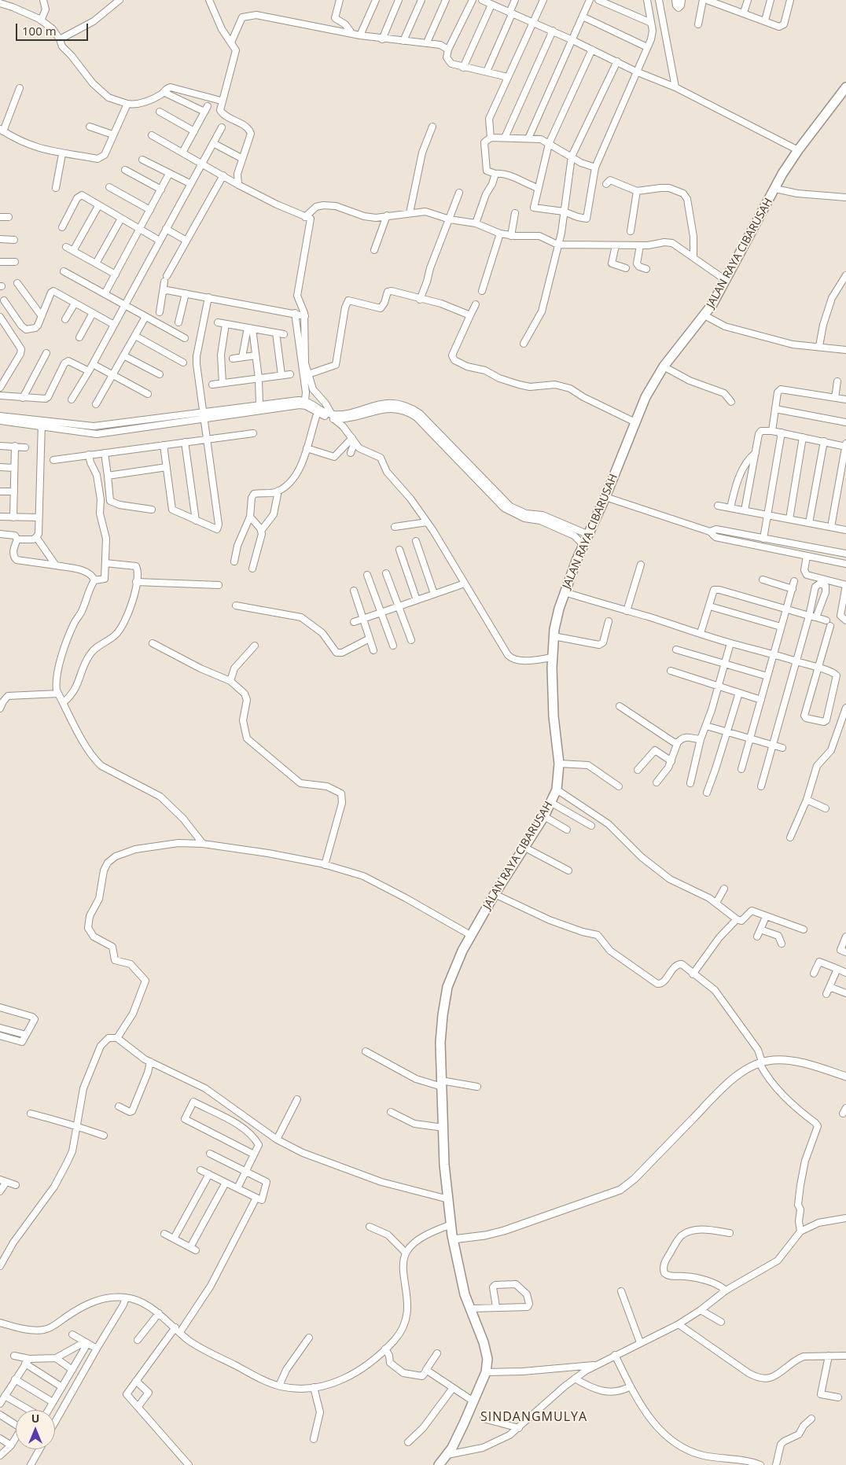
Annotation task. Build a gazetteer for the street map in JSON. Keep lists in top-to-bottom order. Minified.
{"streets":{"main road":["JALAN RAYA CIBARUSAH"]},"districts":["SINDANGMULYA"],"scale_bar":"100 m","north":"top"}
